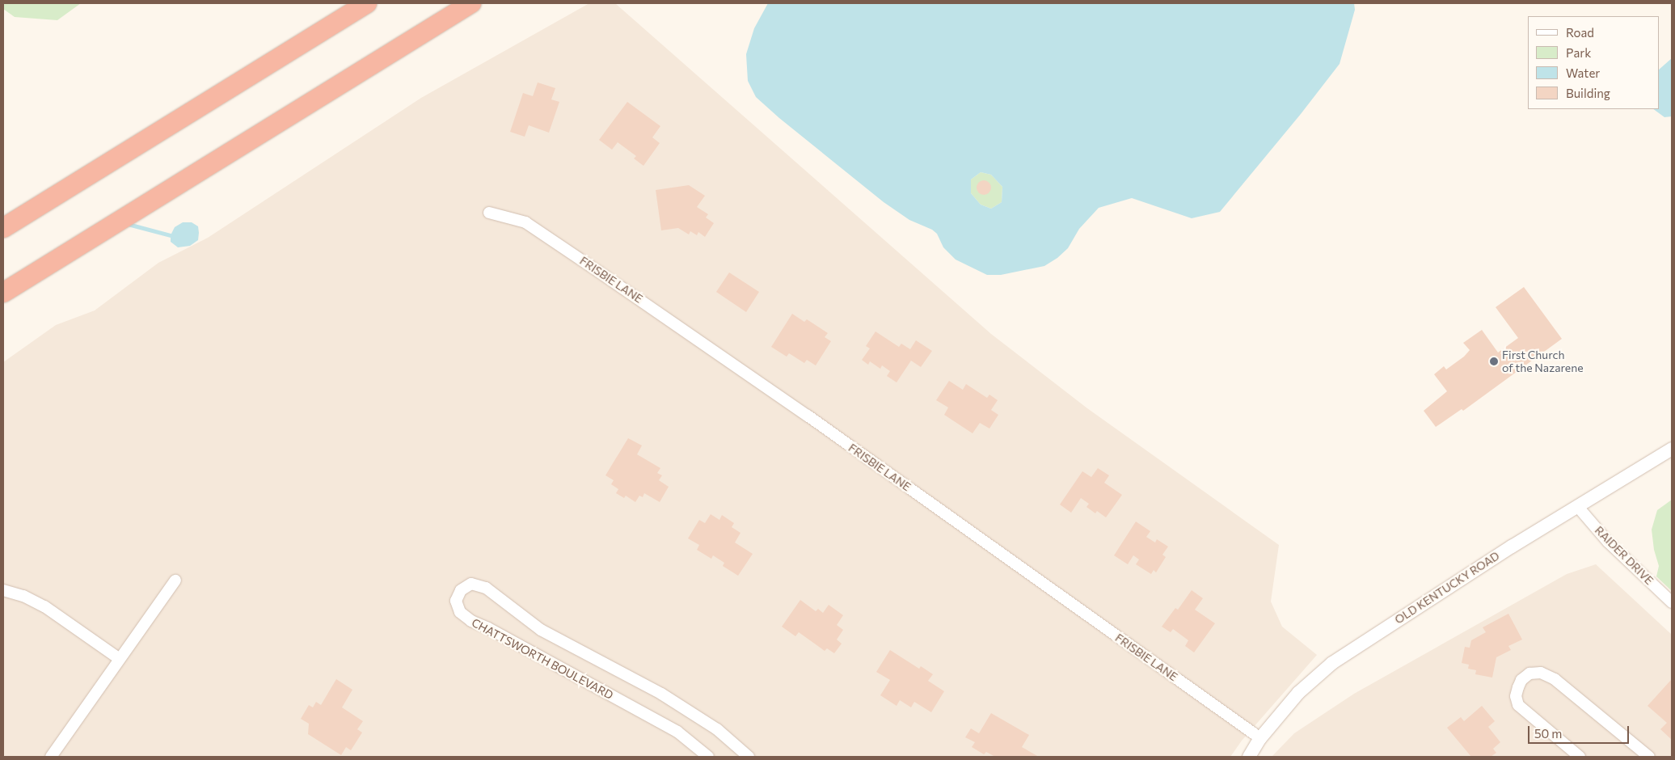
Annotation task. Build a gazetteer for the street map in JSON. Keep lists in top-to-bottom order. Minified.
{"streets":{"street":["FRISBIE LANE","RAIDER DRIVE","OLD KENTUCKY ROAD","CHATTSWORTH BOULEVARD"]},"crossings":[["FRISBIE LANE","OLD KENTUCKY ROAD"],["RAIDER DRIVE","OLD KENTUCKY ROAD"]],"places":["First Church of the Nazarene"],"legend":["Road","Park","Water","Building"],"scale_bar":"50 m"}
